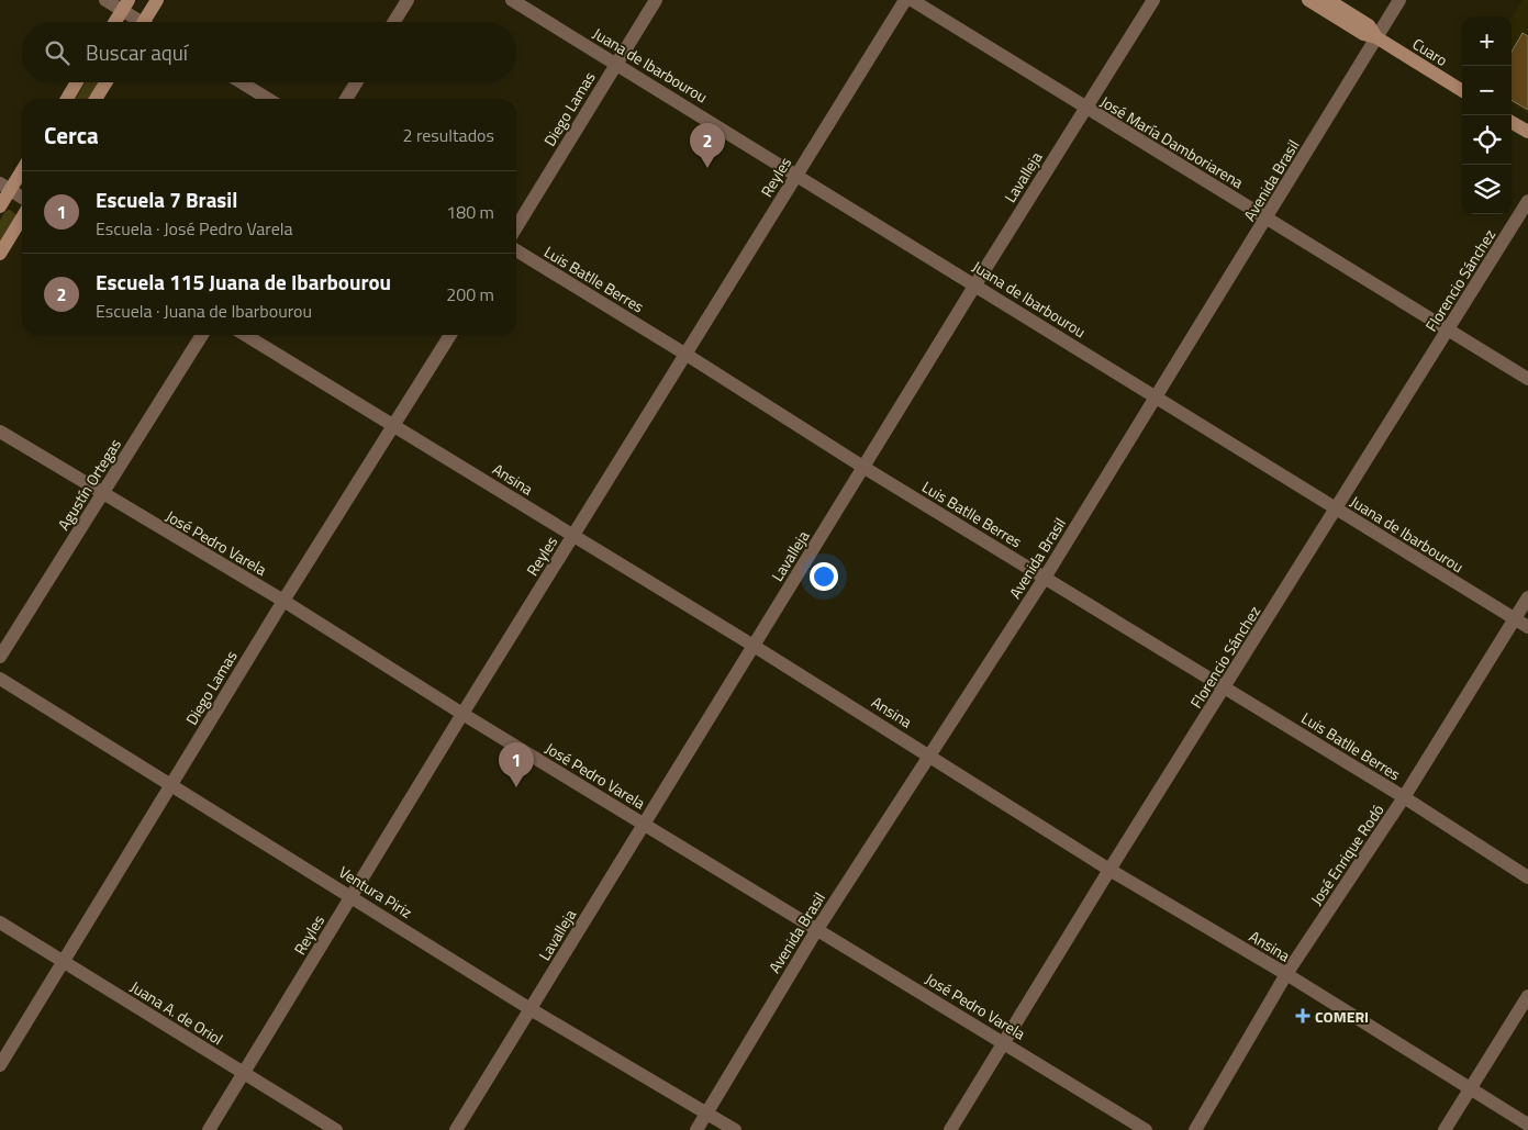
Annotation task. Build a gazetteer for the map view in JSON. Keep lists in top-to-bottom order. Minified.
{"streets":{"street":["Cuaro","Juana de Ibarbourou","Diego Lamas","José María Damboriarena","Reyles","Lavalleja","Avenida Brasil","Luis Batlle Berres","Florencio Sánchez","Ansina","Agustín Ortegas","José Pedro Varela","José Enrique Rodó","Ventura Piriz","Juana A. de Oriol"]},"crossings":[["Cuaro","Avenida Brasil"],["Juana de Ibarbourou","Diego Lamas"],["Juana de Ibarbourou","Reyles"],["Juana de Ibarbourou","Lavalleja"],["Juana de Ibarbourou","Avenida Brasil"],["Juana de Ibarbourou","Florencio Sánchez"],["Juana de Ibarbourou","José Enrique Rodó"],["Diego Lamas","Ansina"],["Diego Lamas","José Pedro Varela"],["Diego Lamas","Ventura Piriz"],["Diego Lamas","Juana A. de Oriol"],["José María Damboriarena","Lavalleja"],["José María Damboriarena","Avenida Brasil"],["José María Damboriarena","Florencio Sánchez"],["Reyles","Luis Batlle Berres"],["Reyles","Ansina"],["Reyles","José Pedro Varela"],["Reyles","Ventura Piriz"],["Reyles","Juana A. de Oriol"],["Lavalleja","Luis Batlle Berres"],["Lavalleja","Ansina"],["Lavalleja","José Pedro Varela"],["Lavalleja","Ventura Piriz"],["Avenida Brasil","Luis Batlle Berres"],["Avenida Brasil","Ansina"],["Avenida Brasil","José Pedro Varela"],["Avenida Brasil","Ventura Piriz"],["Luis Batlle Berres","Florencio Sánchez"],["Luis Batlle Berres","José Enrique Rodó"],["Florencio Sánchez","Ansina"],["Florencio Sánchez","José Pedro Varela"],["Ansina","José Enrique Rodó"],["Agustín Ortegas","José Pedro Varela"]],"places":{"health":["COMERI"]},"page":{"map_buttons":["+","−"],"search":"Buscar aquí","heading":["Cerca","2 resultados"],"pins":["2","1"],"list":[{"mark":"1","name":"Escuela 7 Brasil","note":"Escuela · José Pedro Varela","value":"180 m"},{"mark":"2","name":"Escuela 115 Juana de Ibarbourou","note":"Escuela · Juana de Ibarbourou","value":"200 m"}]}}
